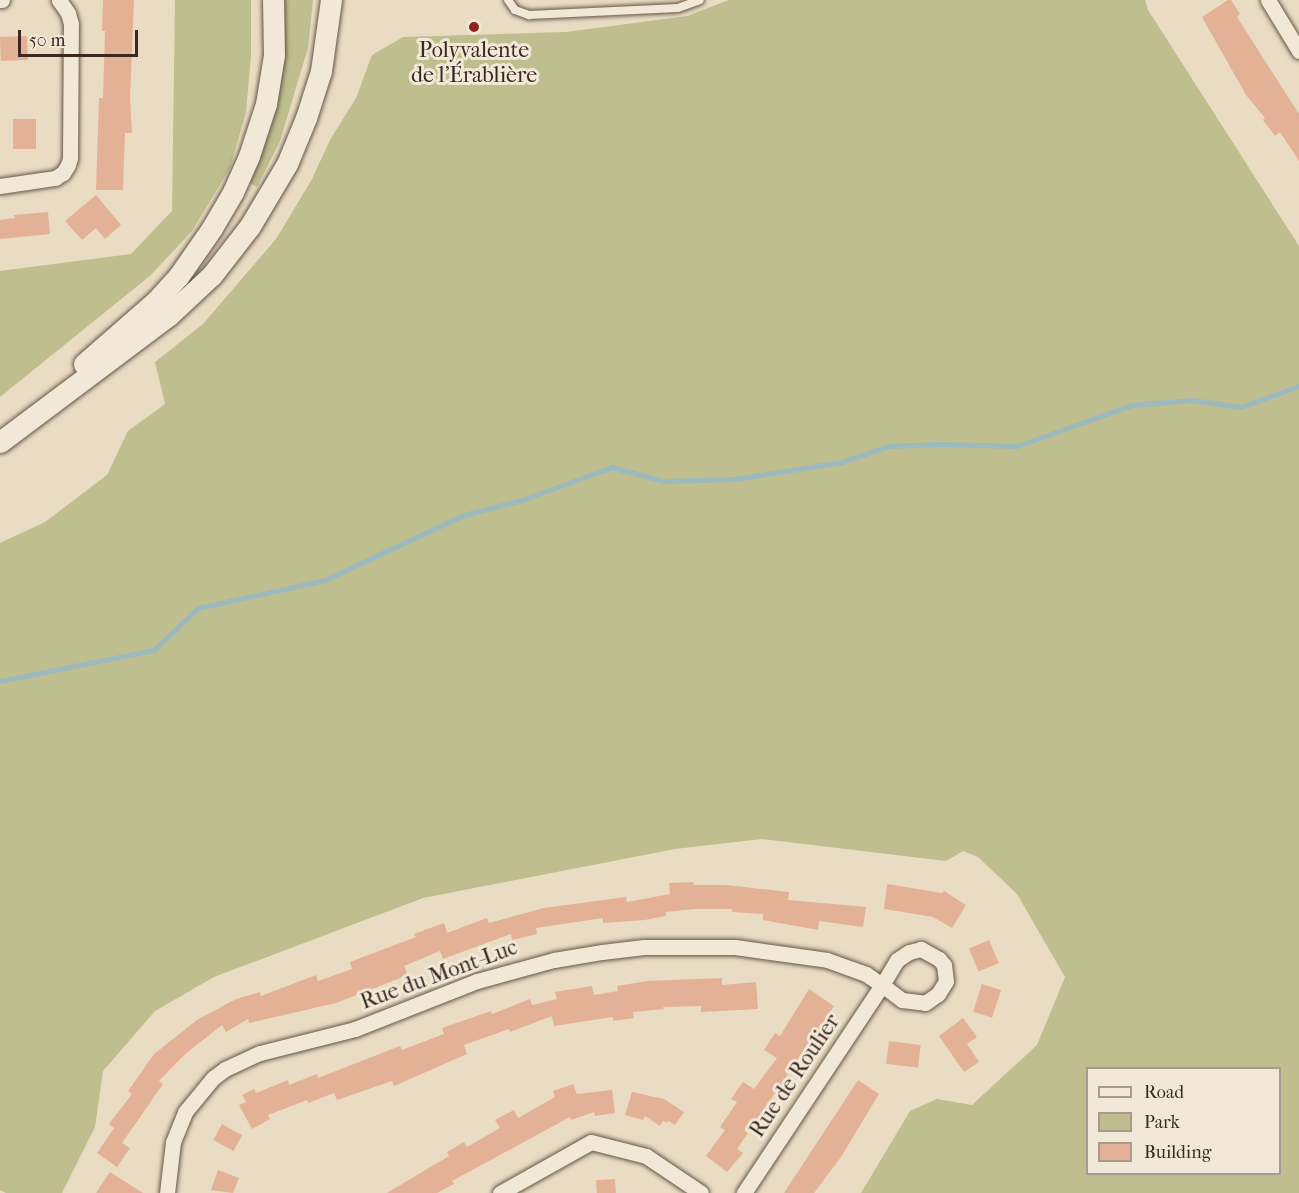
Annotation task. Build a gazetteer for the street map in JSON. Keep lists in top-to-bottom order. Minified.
{"streets":{"street":["Rue du Mont-Luc","Rue de Roulier"]},"crossings":[["Rue du Mont-Luc","Rue de Roulier"]],"places":["Polyvalente de l'Érablière"],"legend":["Road","Park","Building"],"scale_bar":"50 m"}
